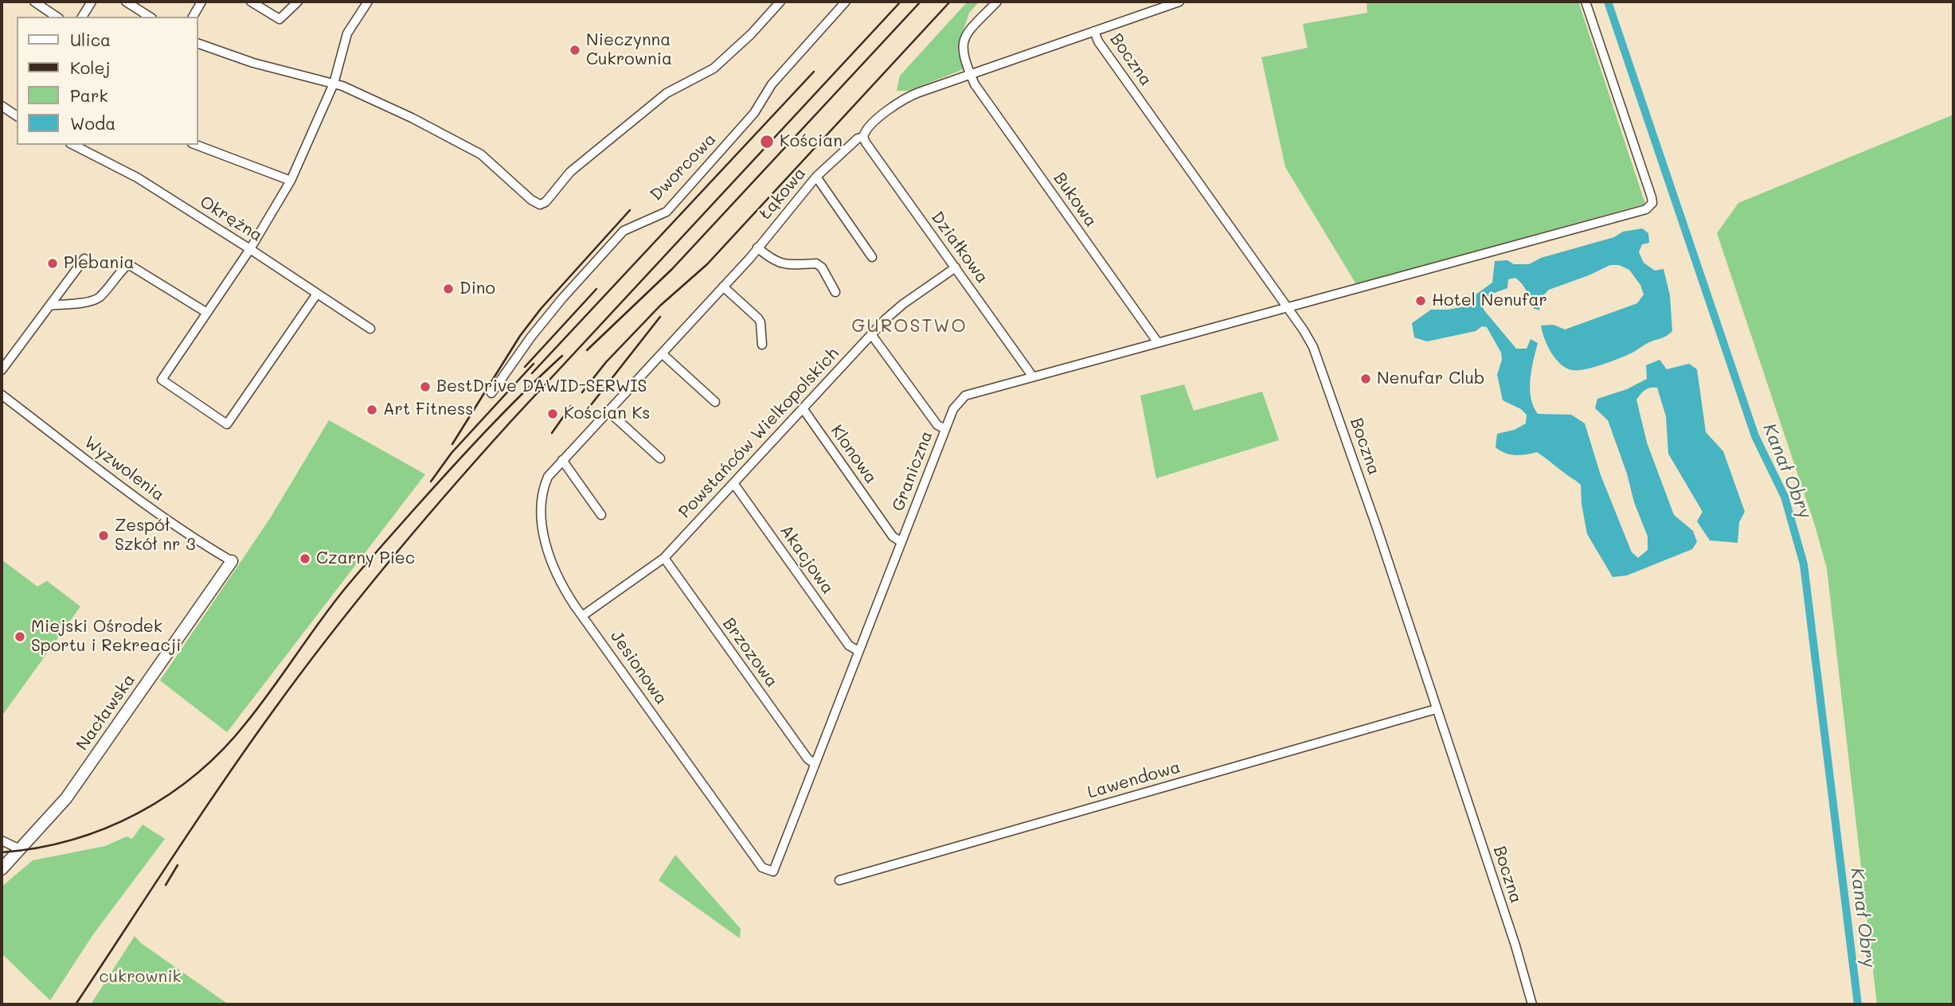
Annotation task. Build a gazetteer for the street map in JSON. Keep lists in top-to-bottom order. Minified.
{"streets":{"street":["Boczna","Dworcowa","Łąkowa","Bukowa","Okrężna","Działkowa","Powstańców Wielkopolskich","Klonowa","Wyzwolenia","Graniczna","Akacjowa","Brzozowa","Jesionowa","Nacławska","Lawendowa"]},"crossings":[["Boczna","Łąkowa"],["Boczna","Graniczna"],["Boczna","Lawendowa"],["Łąkowa","Bukowa"],["Łąkowa","Działkowa"],["Łąkowa","Jesionowa"],["Bukowa","Graniczna"],["Działkowa","Powstańców Wielkopolskich"],["Działkowa","Graniczna"],["Powstańców Wielkopolskich","Klonowa"],["Powstańców Wielkopolskich","Akacjowa"],["Powstańców Wielkopolskich","Brzozowa"],["Powstańców Wielkopolskich","Jesionowa"],["Klonowa","Graniczna"],["Wyzwolenia","Nacławska"],["Graniczna","Akacjowa"],["Graniczna","Brzozowa"],["Graniczna","Jesionowa"]],"districts":["GUROSTWO"],"water":["Kanał Obry"],"parks":["cukrownik"],"places":["Nieczynna Cukrownia","Kościan","Plebania","Dino","Hotel Nenufar","Nenufar Club","BestDrive DAWID-SERWIS","Art Fitness","Kościan Ks","Zespół Szkół nr 3","Czarny Piec","Miejski Ośrodek Sportu i Rekreacji"],"legend":["Ulica","Kolej","Park","Woda"]}
